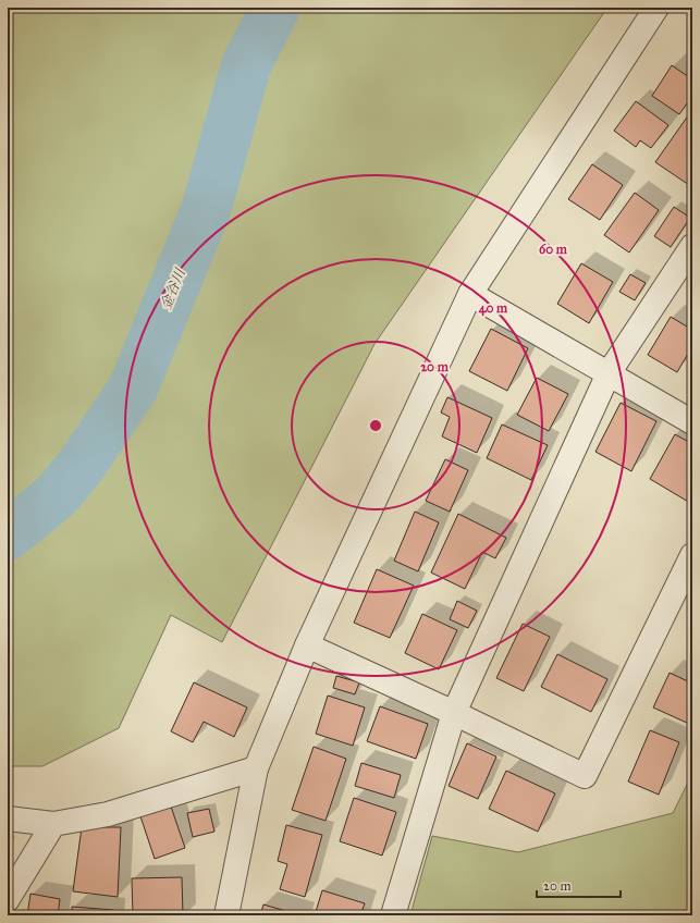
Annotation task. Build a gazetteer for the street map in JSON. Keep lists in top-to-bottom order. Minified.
{"water":["金谷川"],"scale_bar":"20 m","rings":["60 m","40 m","20 m"]}
